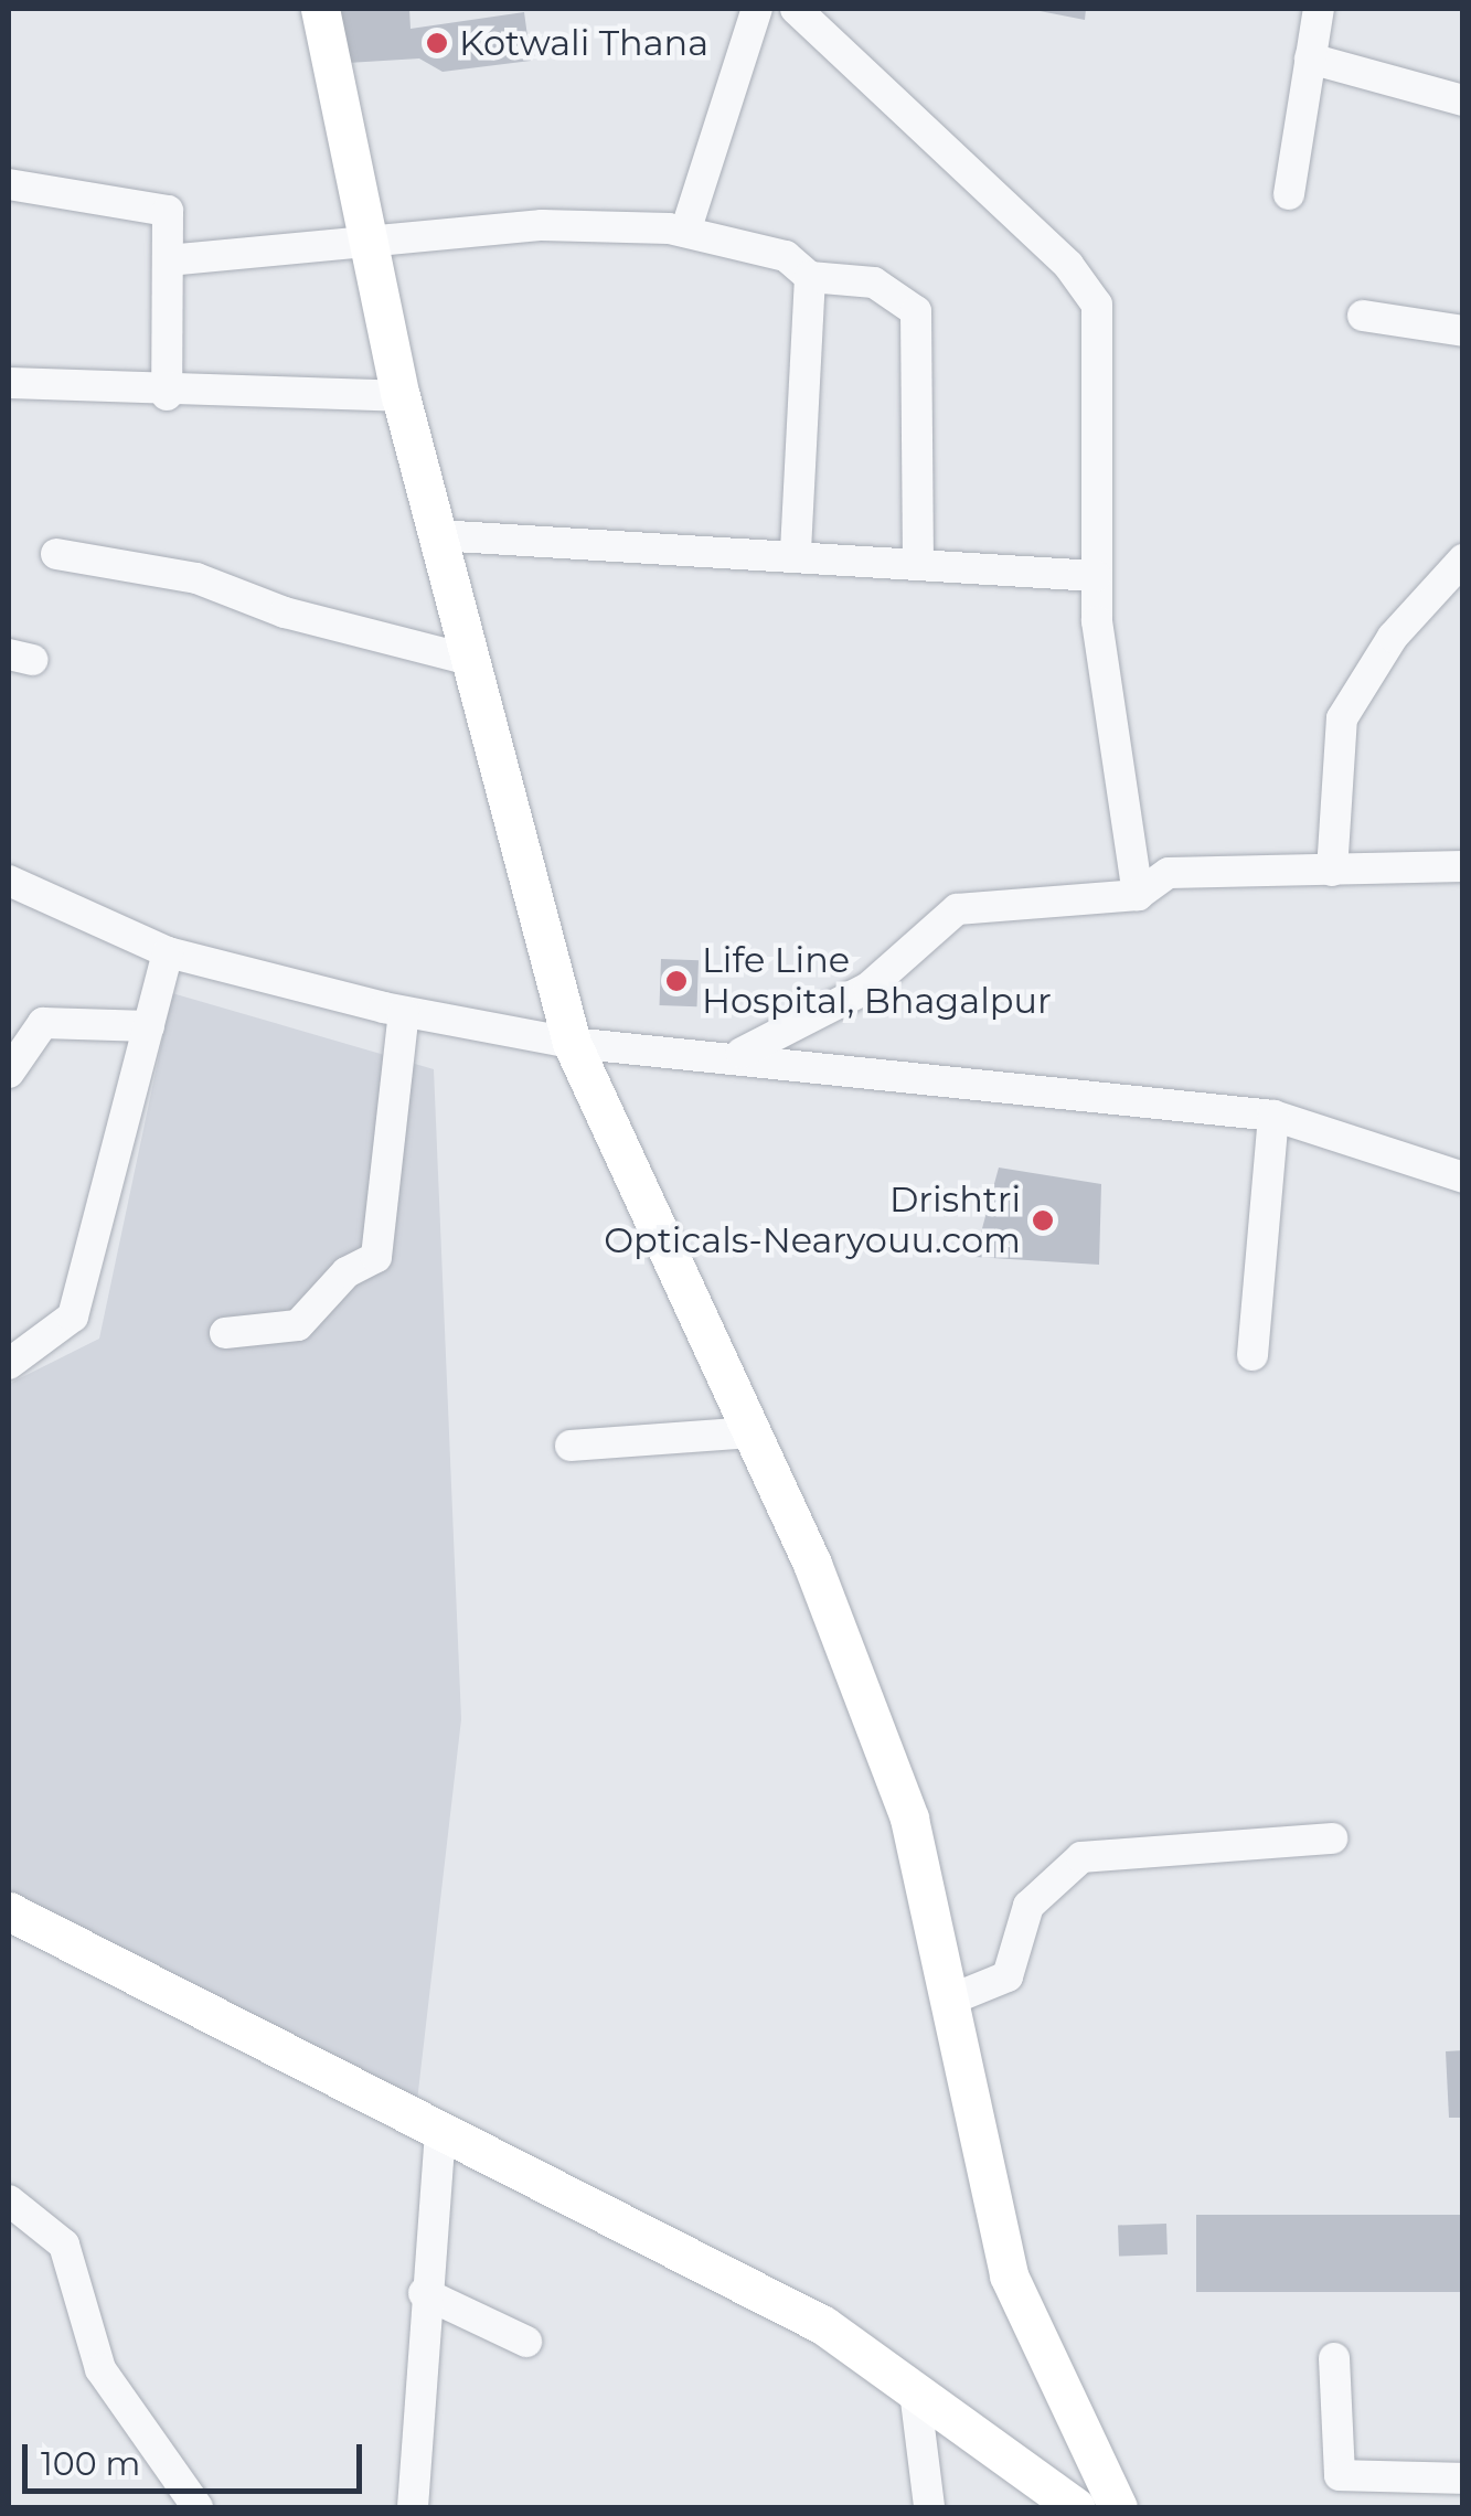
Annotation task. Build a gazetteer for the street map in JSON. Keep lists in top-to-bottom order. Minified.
{"places":["Kotwali Thana","Life Line Hospital, Bhagalpur","Drishtri Opticals-Nearyouu.com"],"scale_bar":"100 m"}
